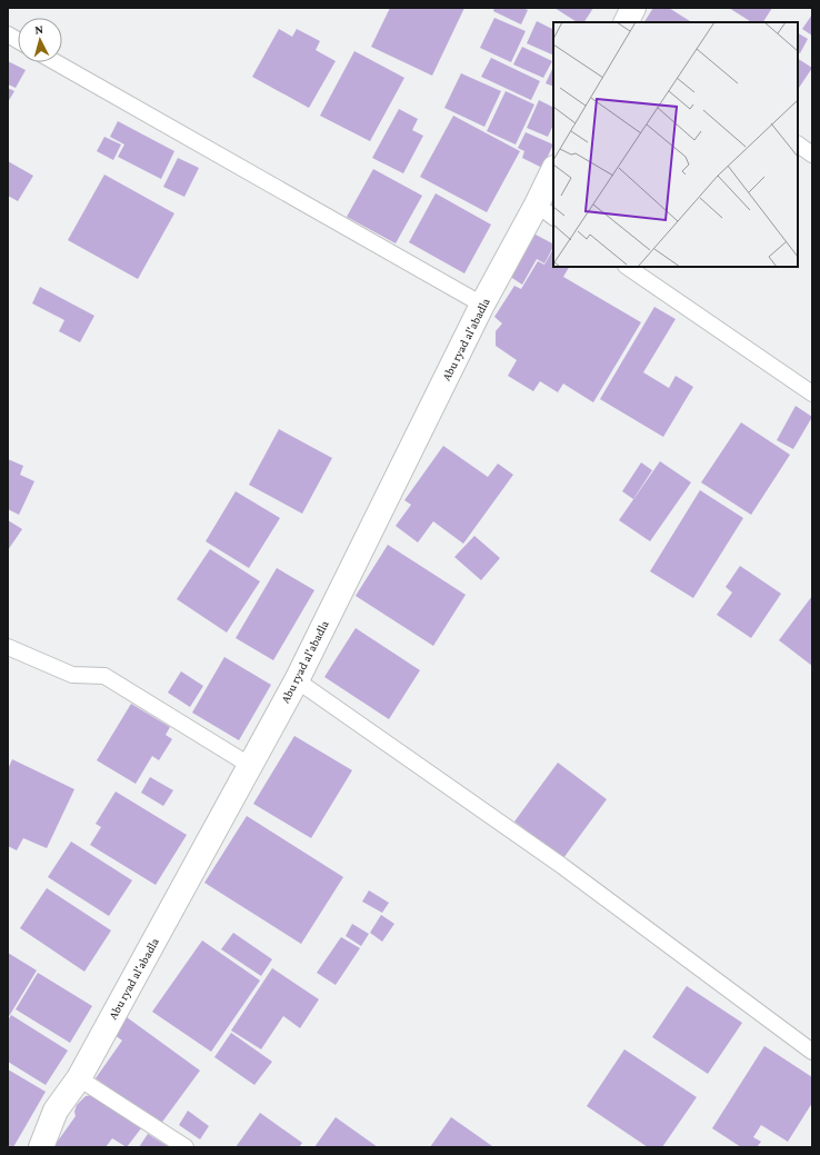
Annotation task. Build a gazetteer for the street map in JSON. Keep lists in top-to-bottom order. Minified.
{"streets":{"street":["Abu ryad al'abadla"]},"north":"top"}
